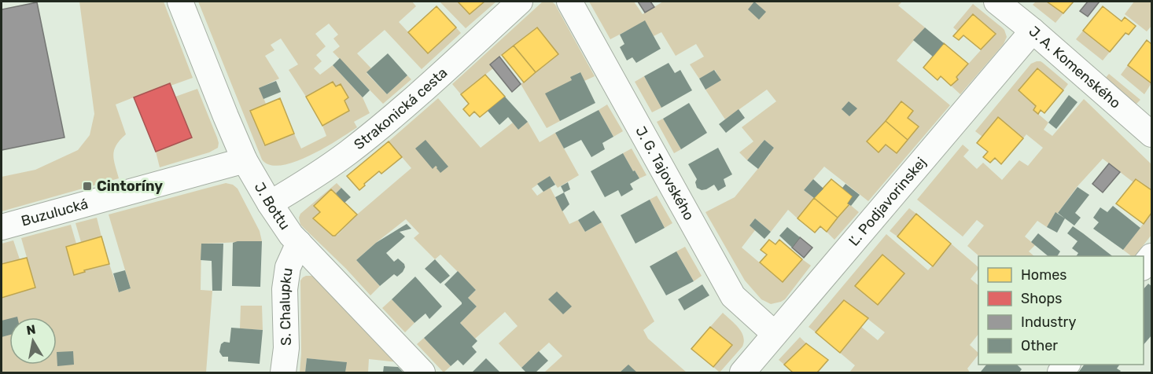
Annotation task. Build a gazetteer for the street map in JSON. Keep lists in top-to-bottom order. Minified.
{"streets":{"street":["J. A. Komenského","Strakonická cesta","J. G. Tajovského","Ľ. Podjavorinskej","J. Bottu","Buzulucká","S. Chalupku"]},"crossings":[["J. A. Komenského","Ľ. Podjavorinskej"],["Strakonická cesta","J. Bottu"],["J. G. Tajovského","Ľ. Podjavorinskej"],["J. Bottu","Buzulucká"],["J. Bottu","S. Chalupku"]],"places":{"transit":["Cintoríny"]},"legend":["Homes","Shops","Industry","Other"],"north":"top"}
